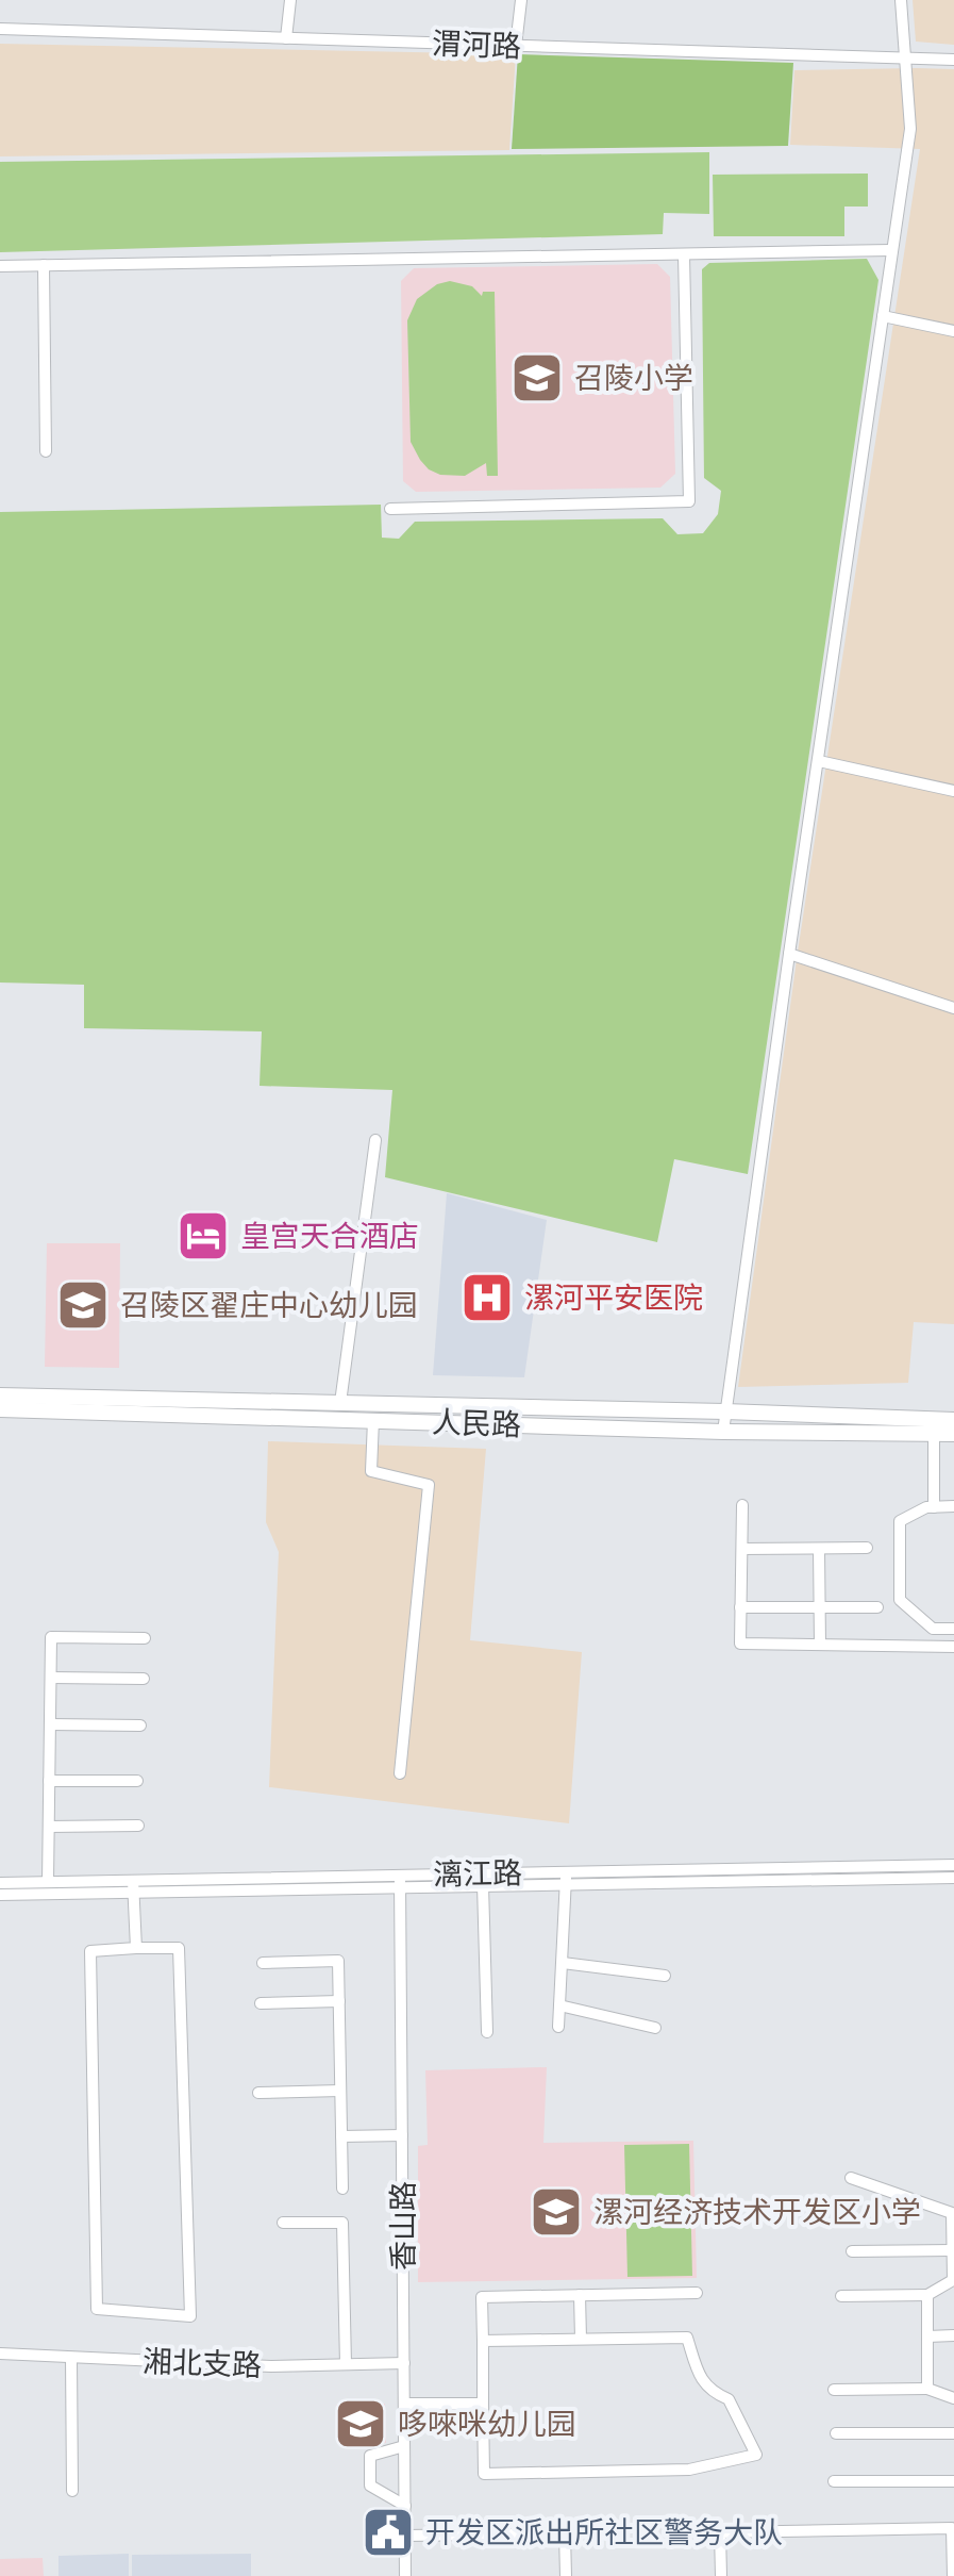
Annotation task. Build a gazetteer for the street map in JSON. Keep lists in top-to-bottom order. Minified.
{"streets":{"main road":["人民路"],"street":["渭河路","漓江路","香山路","湘北支路"]},"crossings":[["漓江路","香山路"],["香山路","湘北支路"]],"places":{"school or university":["召陵小学","召陵区翟庄中心幼儿园","漯河经济技术开发区小学","哆唻咪幼儿园"],"hotel":["皇宫天合酒店"],"hospital":["漯河平安医院"],"public building":["开发区派出所社区警务大队"]}}
